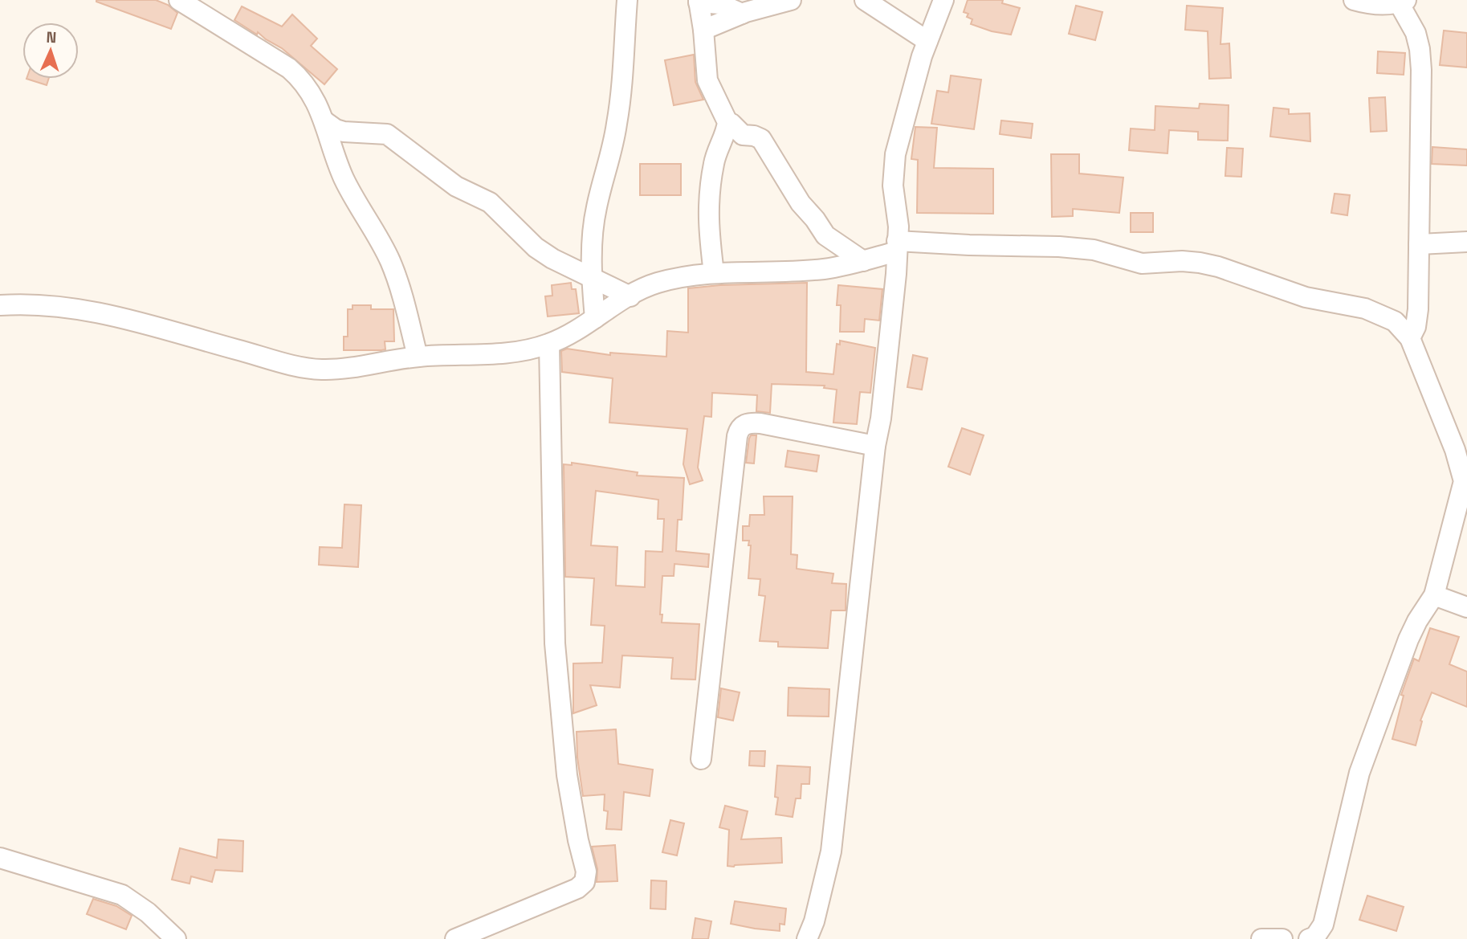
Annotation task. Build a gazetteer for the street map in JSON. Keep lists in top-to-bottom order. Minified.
{"north":"top"}
